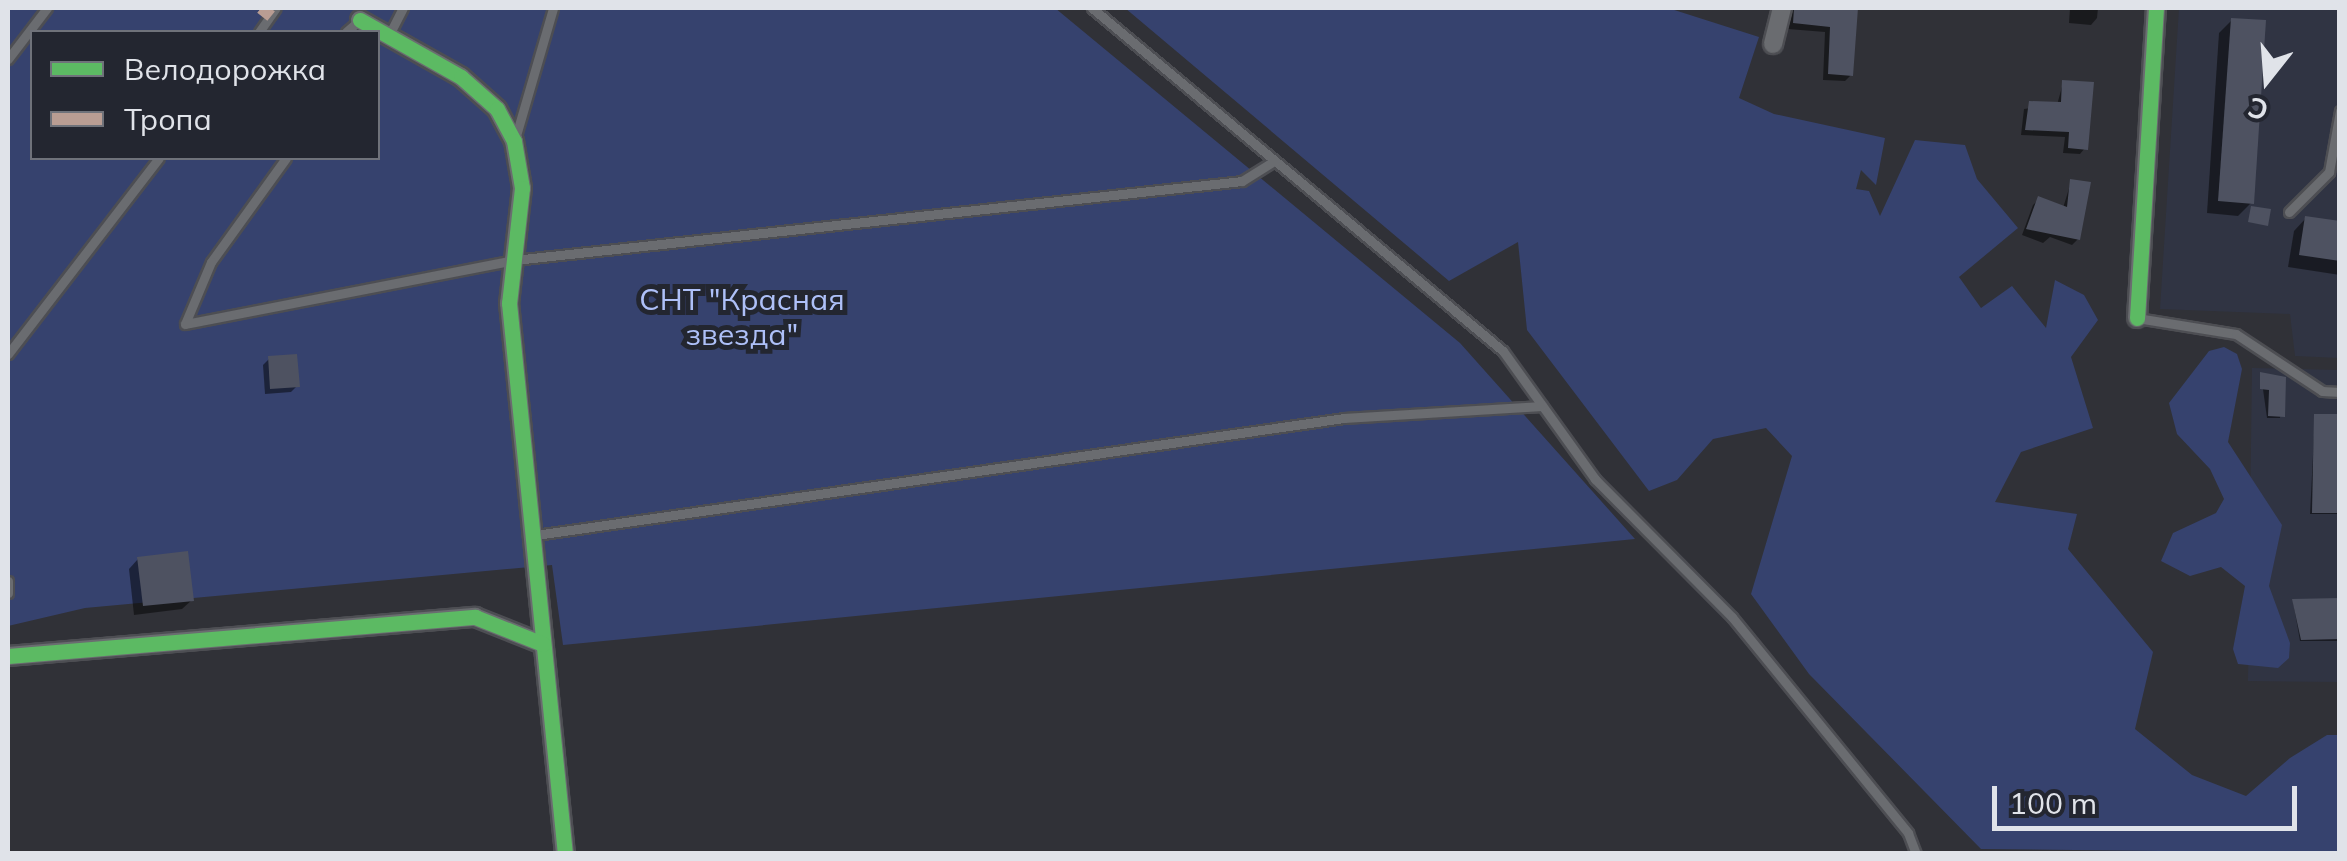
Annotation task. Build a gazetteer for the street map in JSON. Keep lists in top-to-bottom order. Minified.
{"parks":["СНТ \"Красная звезда\""],"legend":["Велодорожка","Тропа"],"scale_bar":"100 m","north":"bottom"}
